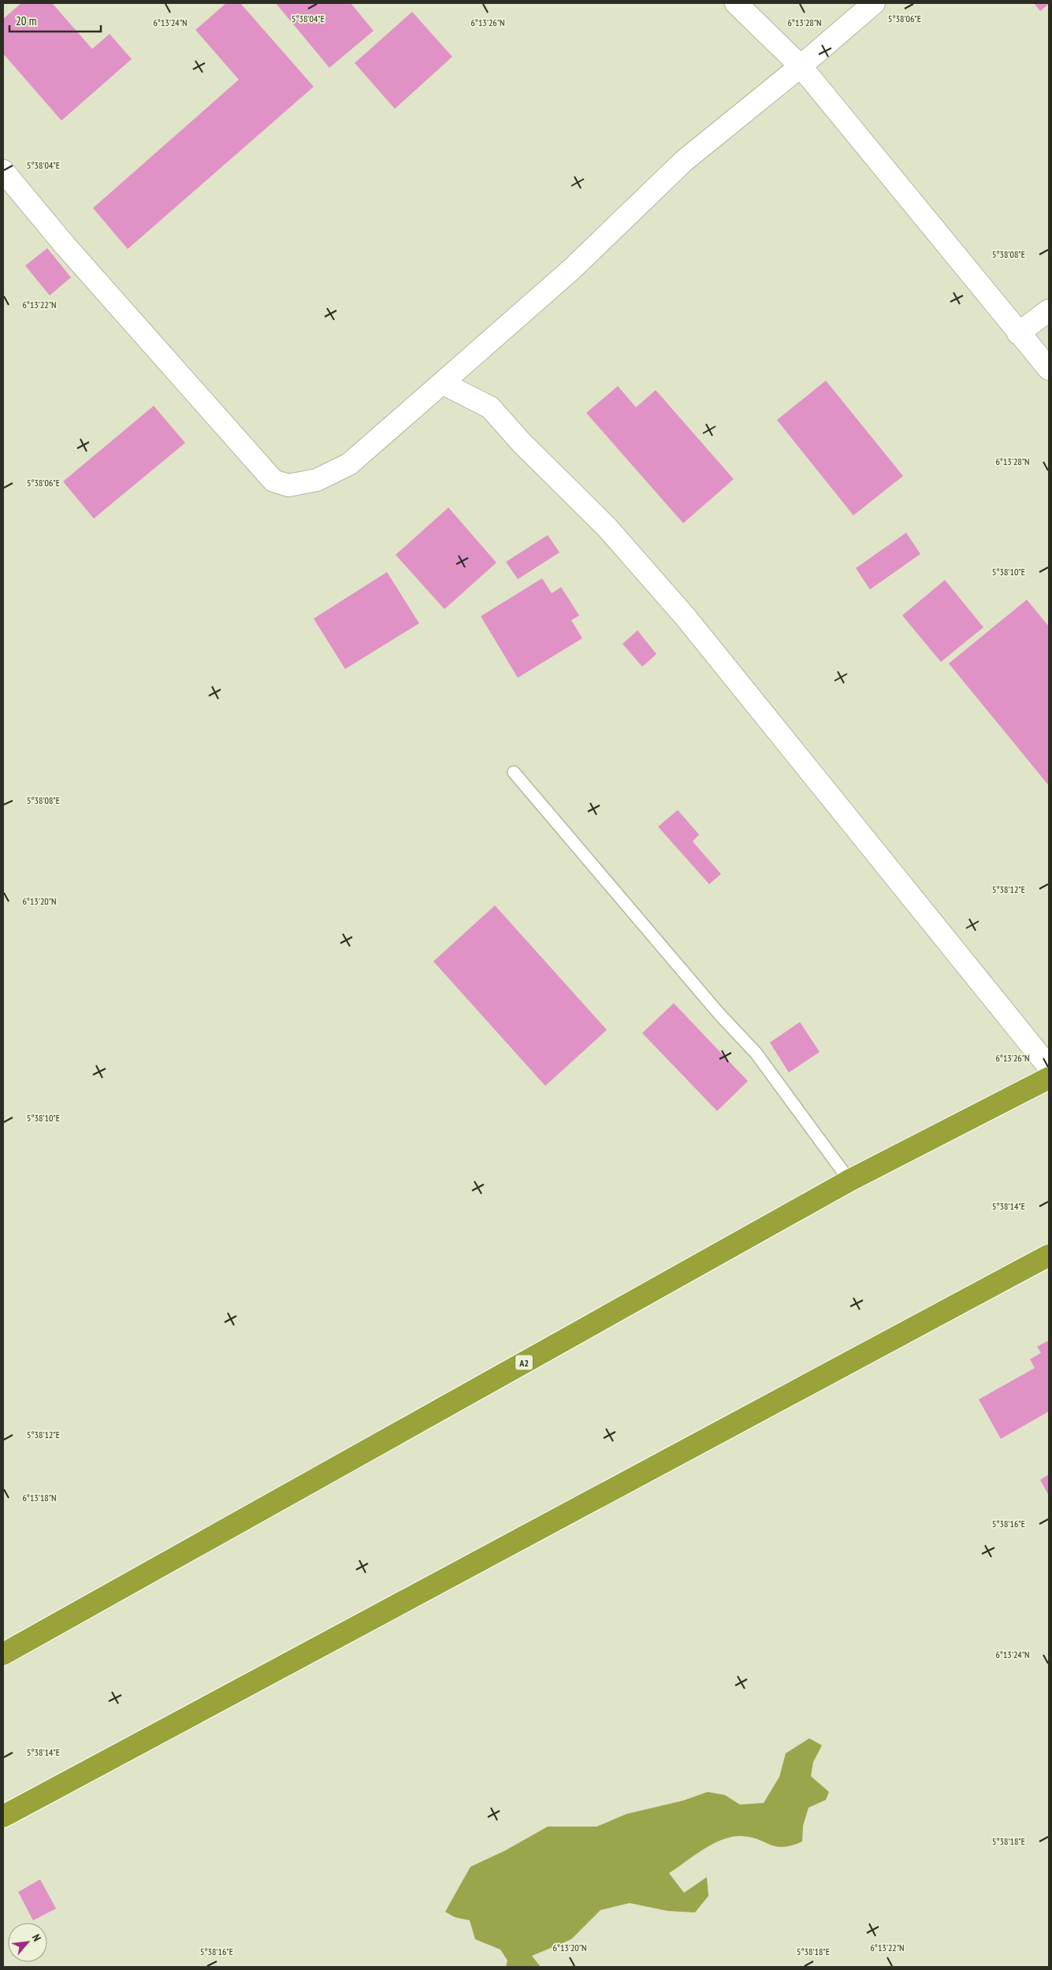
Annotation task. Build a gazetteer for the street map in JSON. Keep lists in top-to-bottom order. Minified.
{"streets":{"highway":["A2"]},"scale_bar":"20 m","north":"top right","coordinates":["5°38'04\"E","5°38'06\"E","6°13'24\"N","6°13'26\"N","6°13'28\"N","5°38'08\"E","6°13'22\"N","5°38'10\"E","5°38'12\"E","6°13'20\"N","5°38'14\"E","6°13'18\"N","5°38'16\"E","5°38'18\"E"]}
